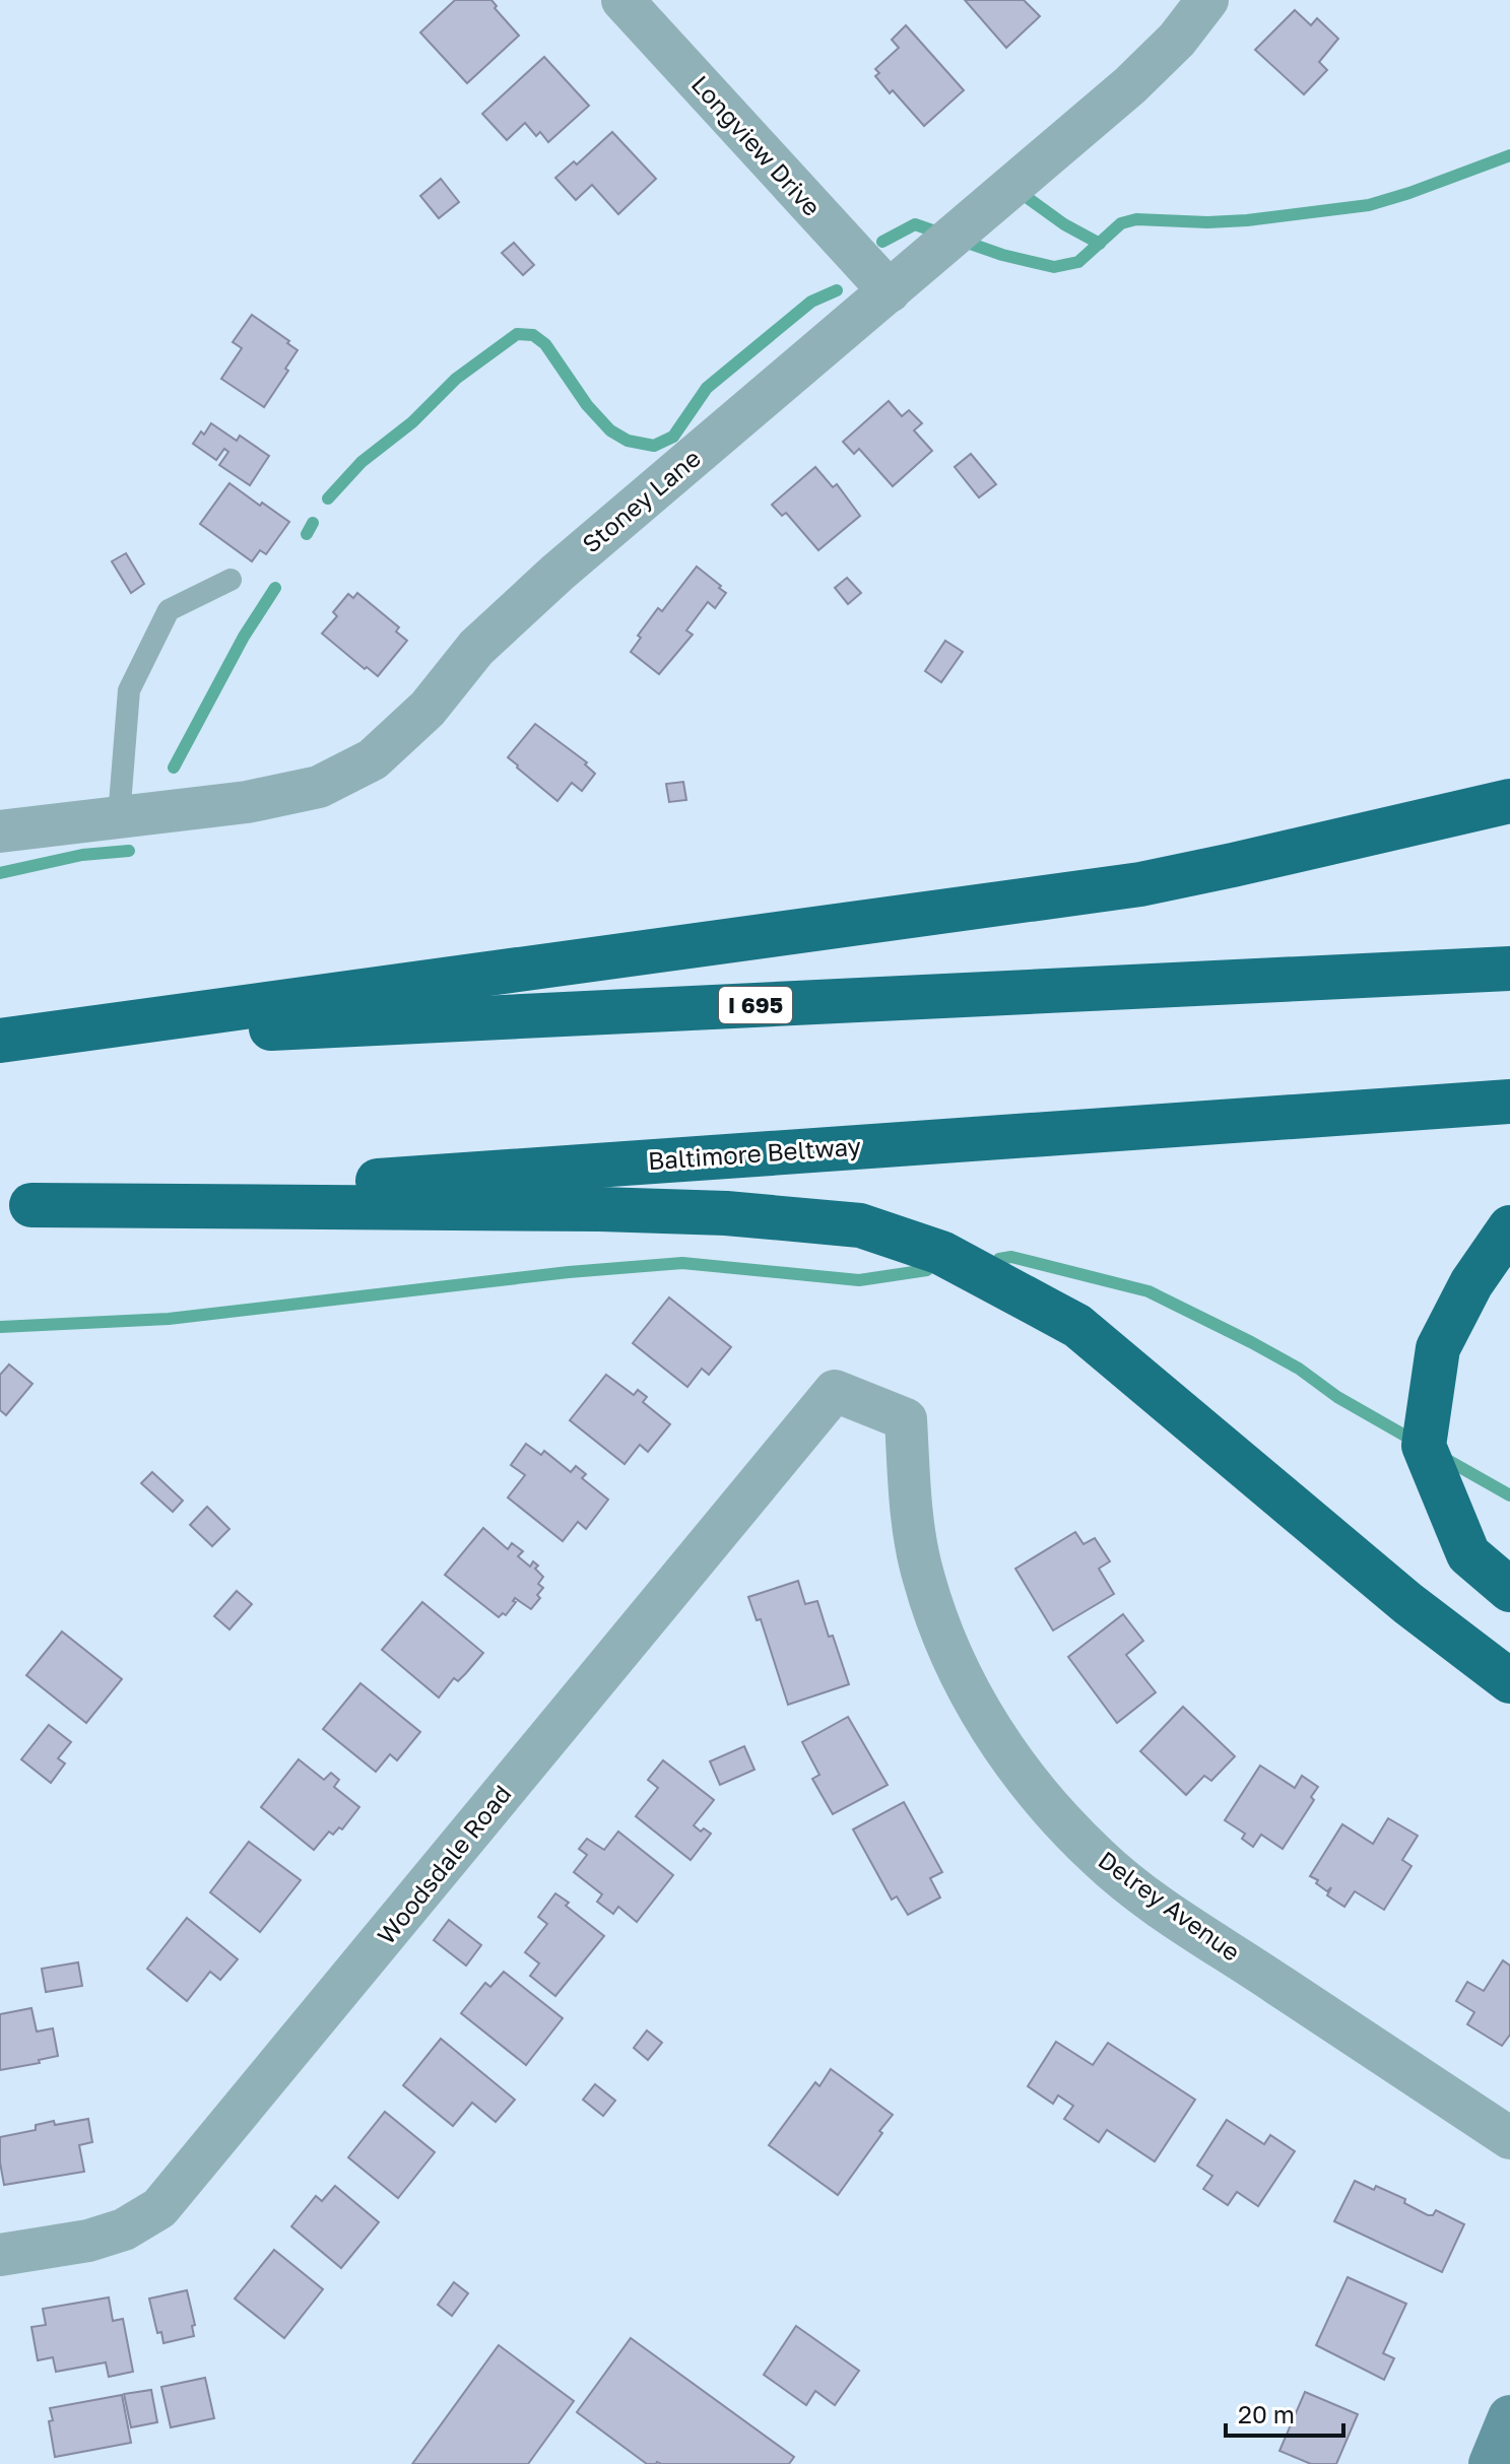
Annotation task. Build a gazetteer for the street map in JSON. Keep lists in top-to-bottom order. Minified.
{"streets":{"highway":["I 695","Baltimore Beltway"],"street":["Longview Drive","Stoney Lane","Woodsdale Road","Delrey Avenue"]},"crossings":[["Longview Drive","Stoney Lane"],["Woodsdale Road","Delrey Avenue"]],"scale_bar":"20 m"}
